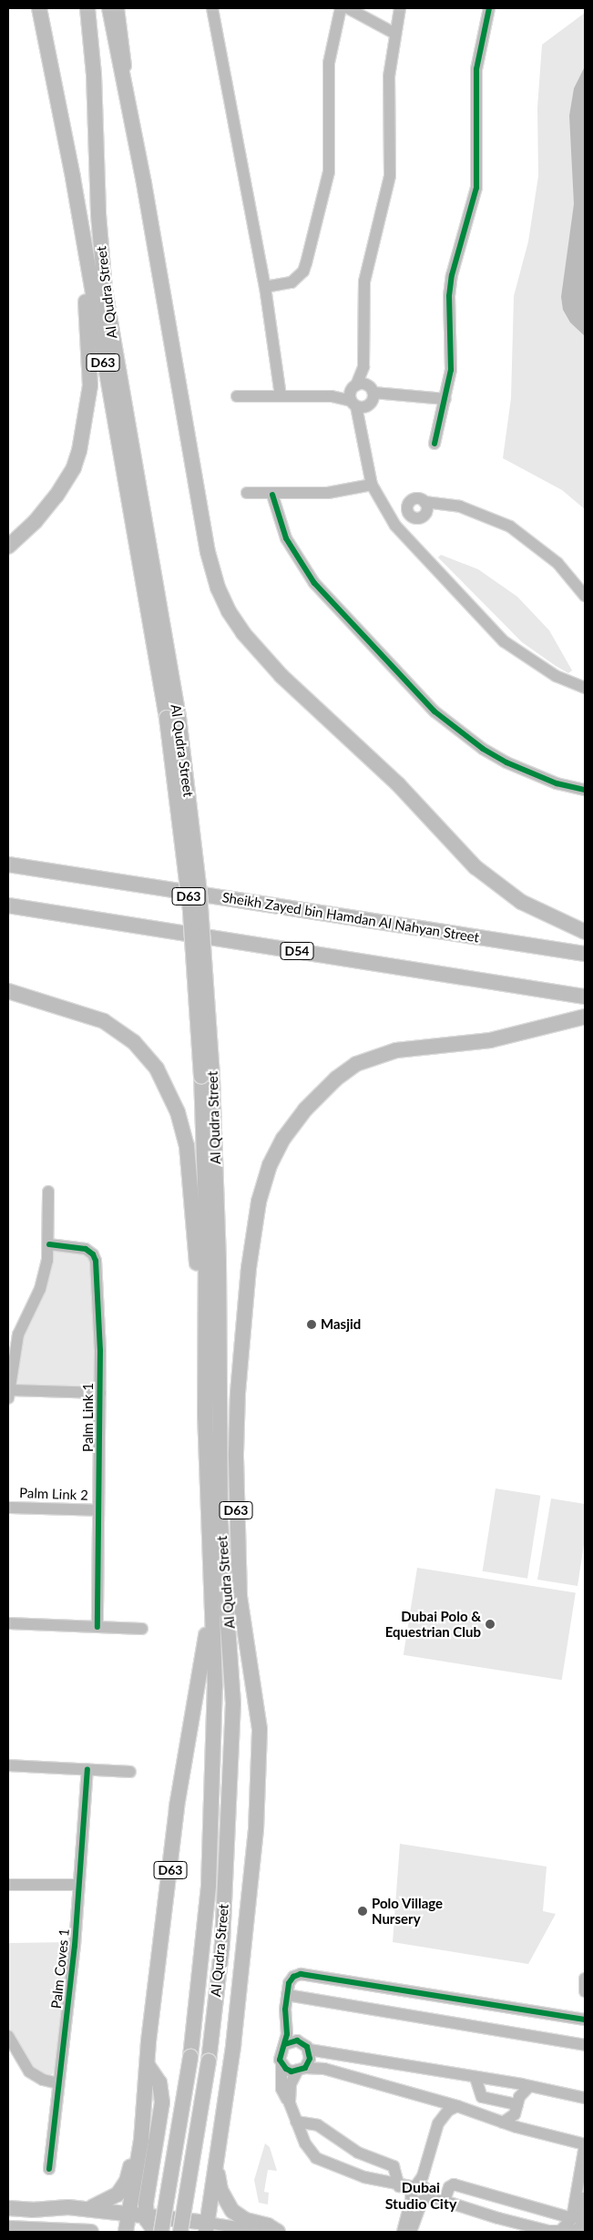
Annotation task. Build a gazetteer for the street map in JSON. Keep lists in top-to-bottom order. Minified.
{"streets":{"main road":["Al Qudra Street","D63","Sheikh Zayed bin Hamdan Al Nahyan Street","D54"],"street":["Palm Link 1","Palm Link 2","Palm Coves 1"]},"crossings":[["Palm Link 1","Palm Link 2"]],"districts":["Dubai Studio City"],"places":["Masjid","Dubai Polo & Equestrian Club","Polo Village Nursery"]}
